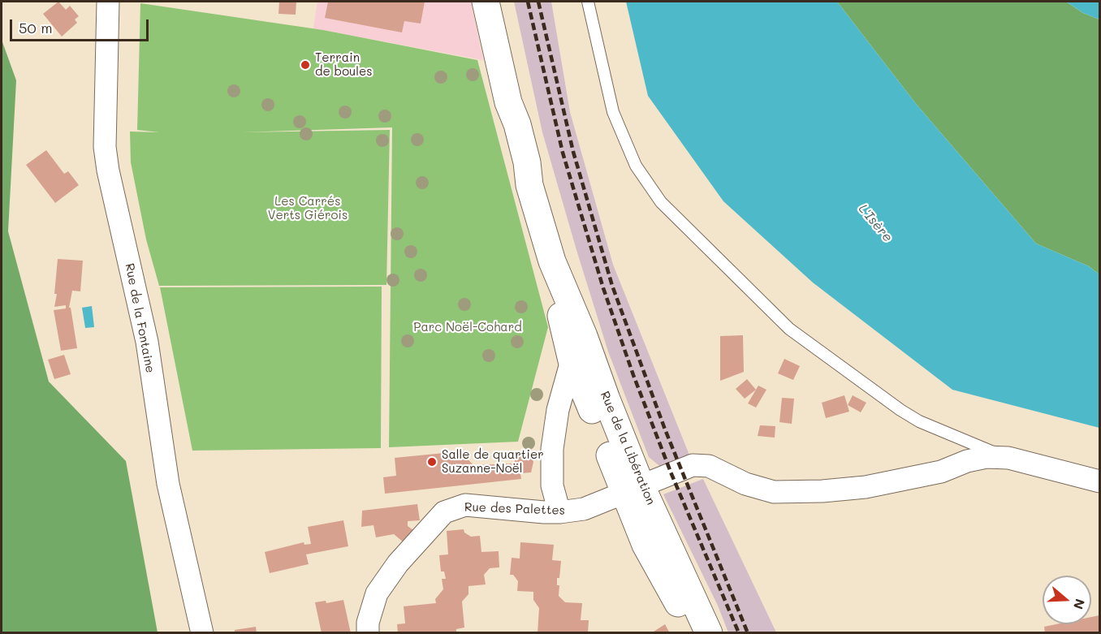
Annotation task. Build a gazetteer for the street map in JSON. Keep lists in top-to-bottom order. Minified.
{"streets":{"main road":["Rue de la Libération"],"street":["Rue de la Fontaine","Rue des Palettes"]},"crossings":[["Rue de la Libération","Rue des Palettes"]],"water":["L'Isère"],"parks":["Les Carrés Verts Giérois","Parc Noël-Cohard"],"places":["Terrain de boules","Salle de quartier Suzanne-Noël"],"scale_bar":"50 m","north":"right"}
